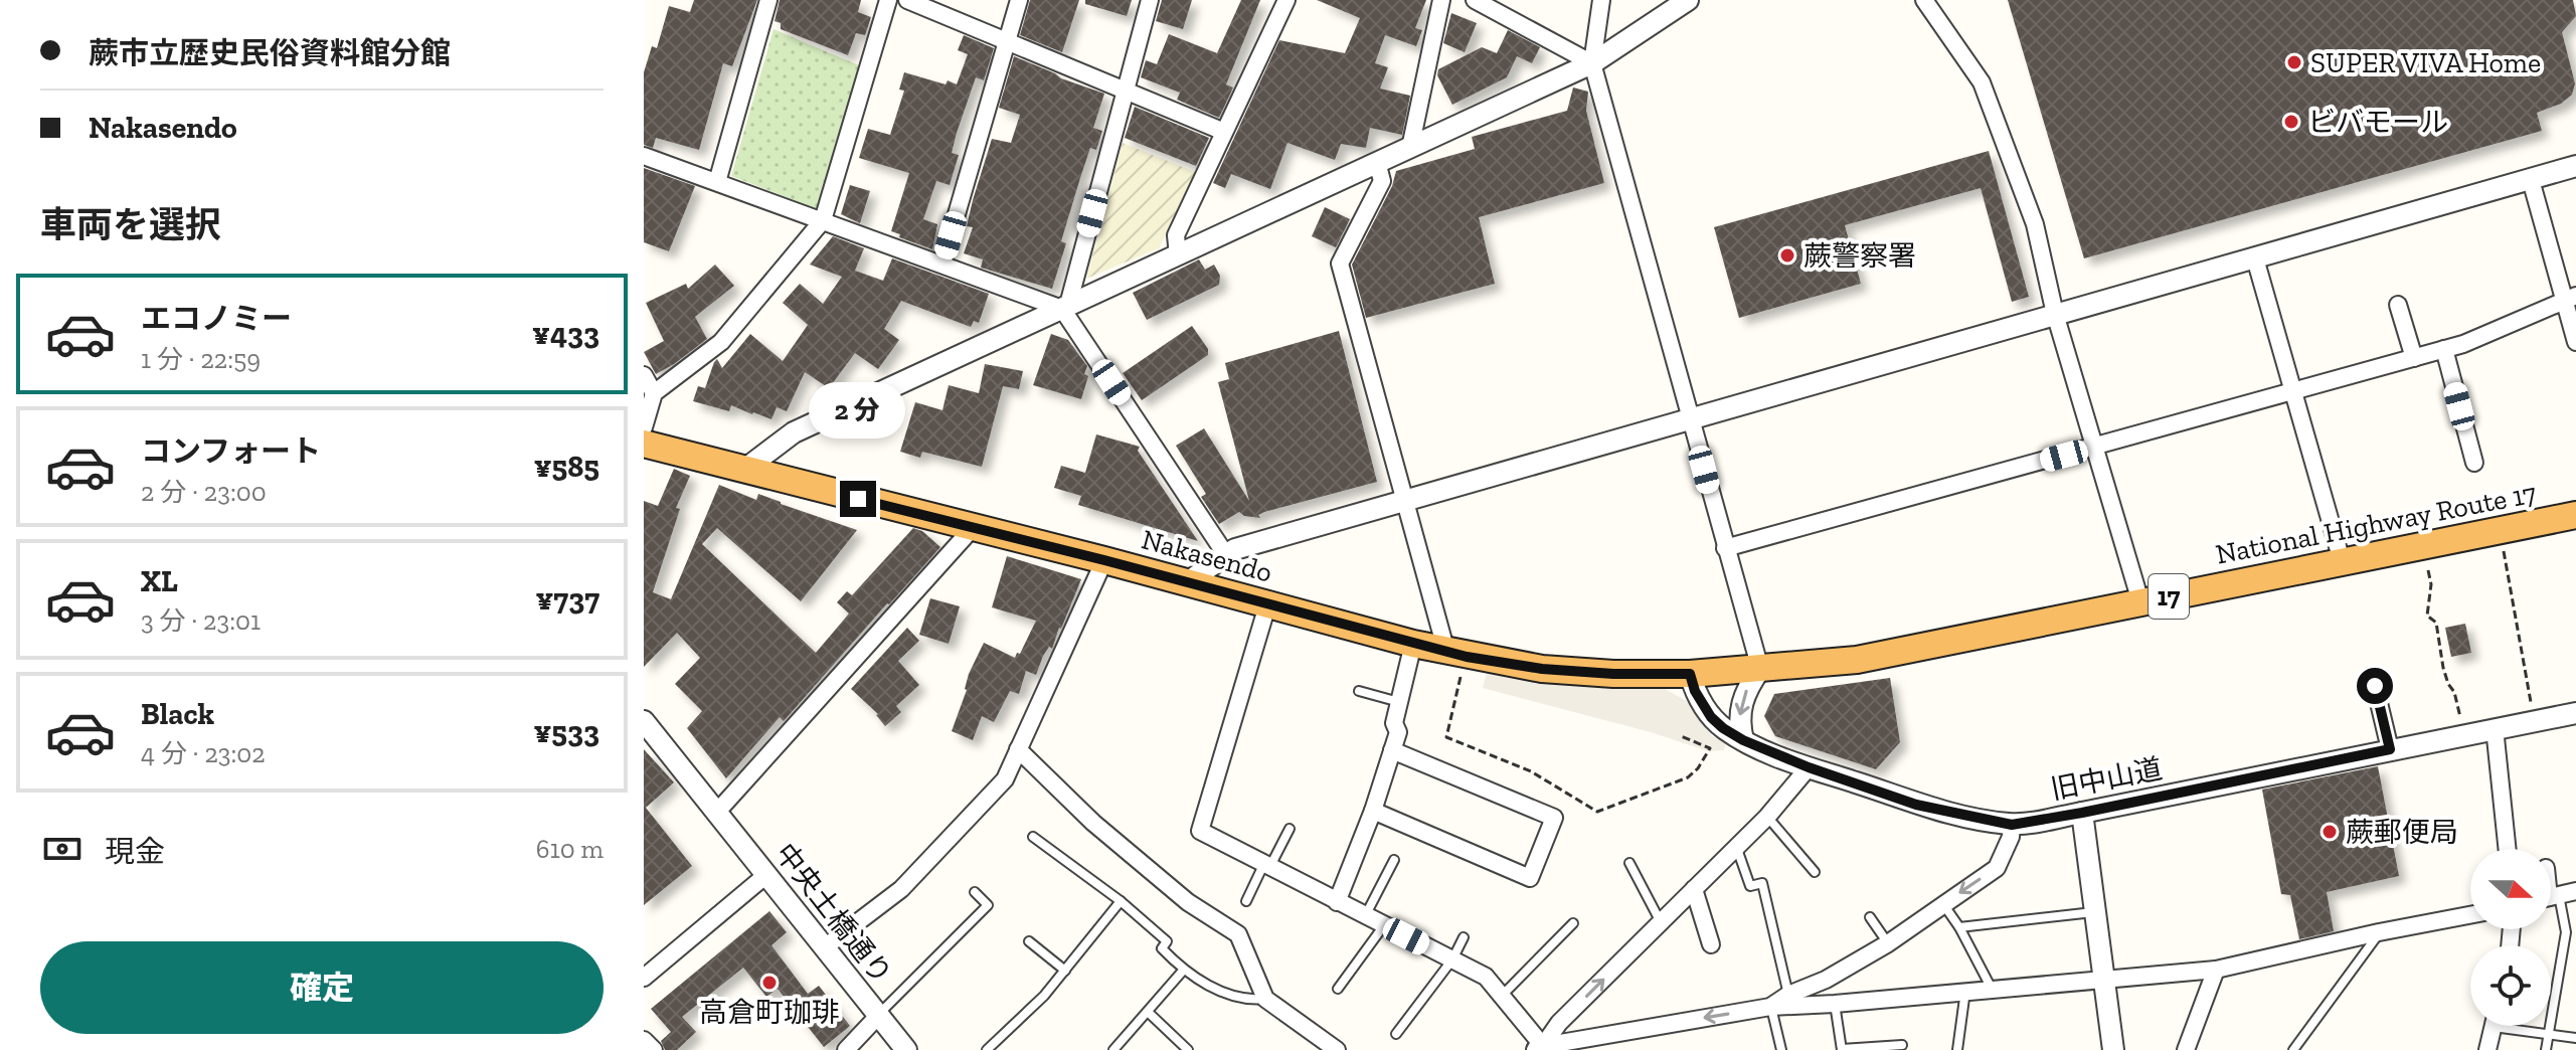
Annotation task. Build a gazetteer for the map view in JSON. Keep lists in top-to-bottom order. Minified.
{"streets":{"highway":["National Highway Route 17","Nakasendo","17"],"street":["旧中山道","中央土橋通り"]},"crossings":[["National Highway Route 17","Nakasendo"],["Nakasendo","旧中山道"]],"places":["SUPER VIVA Home","ビバモール","蕨警察署","蕨郵便局","高倉町珈琲"],"north":"right","page":{"banner":["蕨市立歴史民俗資料館分館","Nakasendo"],"heading":"車両を選択","list":[{"name":"エコノミー","note":"1 分 · 22:59","value":"¥433"},{"name":"コンフォート","note":"2 分 · 23:00","value":"¥585"},{"name":"XL","note":"3 分 · 23:01","value":"¥737"},{"name":"Black","note":"4 分 · 23:02","value":"¥533"}],"bubble":"2 分","pay":["現金","610 m"],"buttons":"確定"}}
